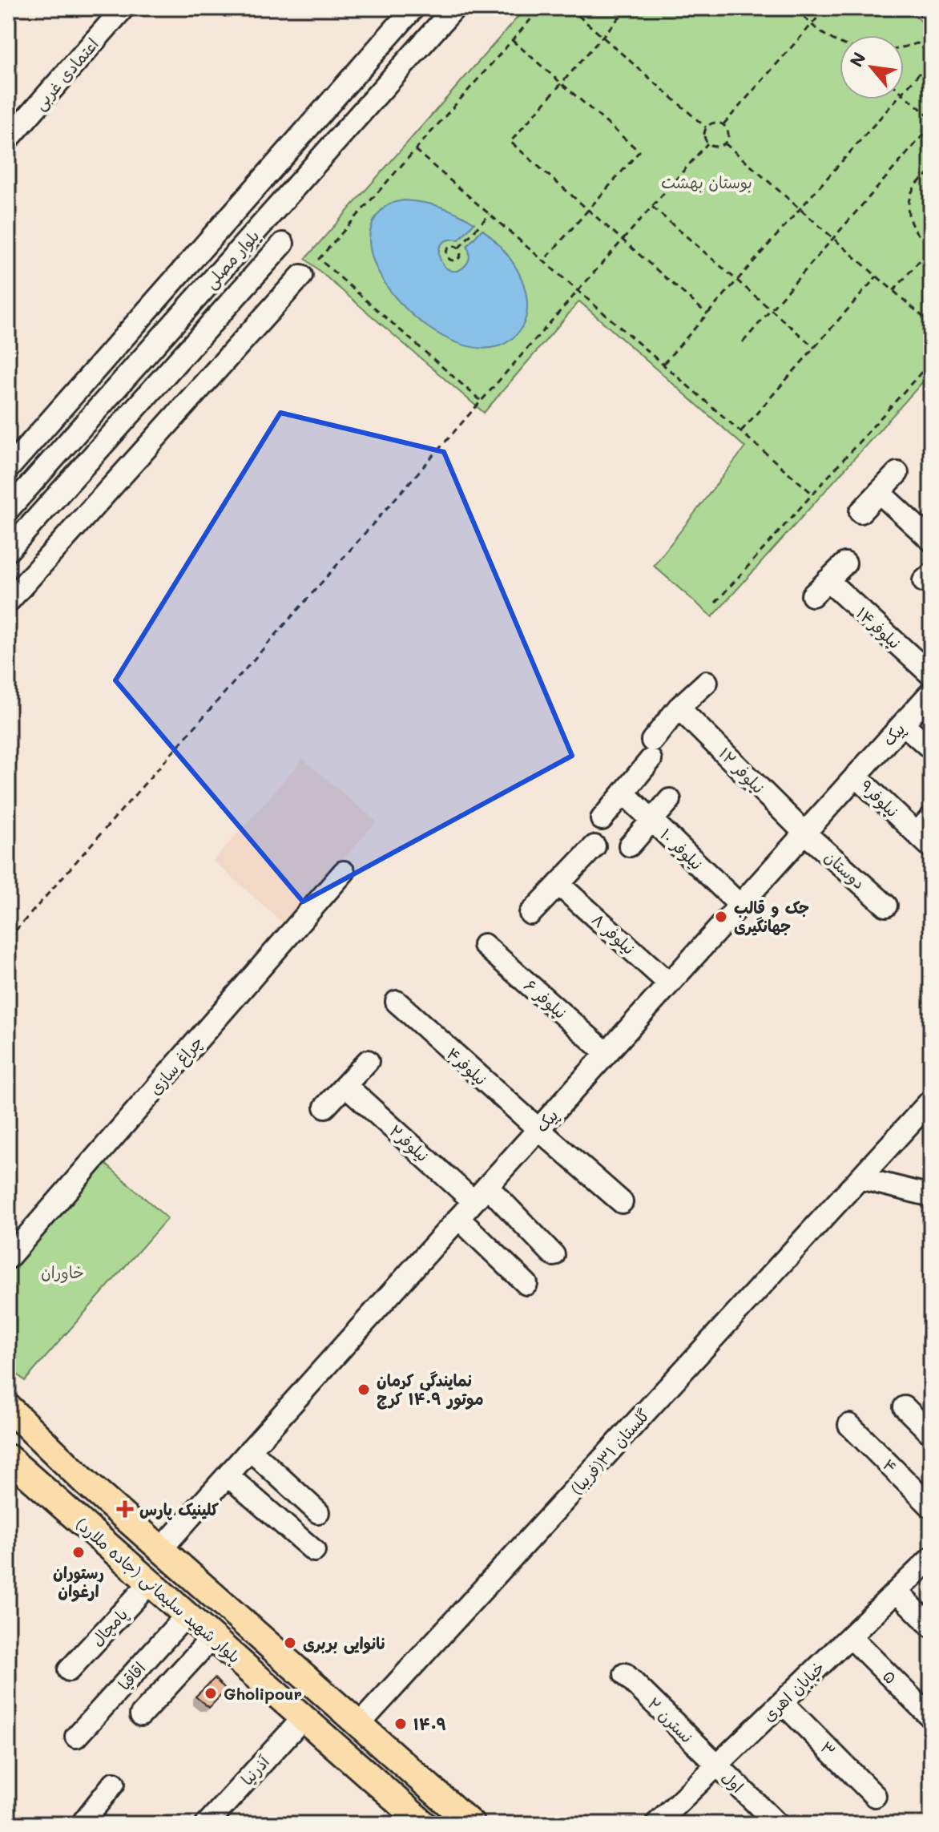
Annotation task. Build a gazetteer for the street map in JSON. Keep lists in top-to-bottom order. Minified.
{"streets":{"main road":["بلوار شهید سلیمانی (جاده ملارد)"],"street":["اعتمادی غربی","بلوار مصلی","نیلوفر۱۴","پیک","نیلوفر ۱۲","نیلوفر۹","نیلوفر ۱۰","دوستان","نیلوفر ۸","نیلوفر ۶","چراغ سازی","نیلوفر۴","نیلوفر۲","گلستان ۳۱(فریبا)","۴","پامچال","اقاقیا","۵","خیابان اهری","نسترن ۲","۳","آذرنیا","اول"]},"crossings":[["پیک","نیلوفر ۱۲"],["پیک","نیلوفر۹"],["پیک","نیلوفر ۱۰"],["پیک","دوستان"],["پیک","نیلوفر ۸"],["پیک","نیلوفر ۶"],["پیک","نیلوفر۴"],["پیک","نیلوفر۲"],["پیک","بلوار شهید سلیمانی (جاده ملارد)"],["نیلوفر ۱۲","دوستان"],["گلستان ۳۱(فریبا)","بلوار شهید سلیمانی (جاده ملارد)"],["بلوار شهید سلیمانی (جاده ملارد)","پامچال"],["بلوار شهید سلیمانی (جاده ملارد)","اقاقیا"],["بلوار شهید سلیمانی (جاده ملارد)","آذرنیا"],["۵","خیابان اهری"],["خیابان اهری","نسترن ۲"],["خیابان اهری","۳"],["خیابان اهری","اول"],["نسترن ۲","اول"]],"parks":["بوستان بهشت","خاوران"],"places":{"other":["جک و قالب جهانگیری","نمایندگی کرمان موتور ۱۴۰۹ کرج","رستوران ارغوان","نانوایی بربری","Gholipour","۱۴۰۹"],"health":["کلینیک پارس"]},"north":"top left"}
